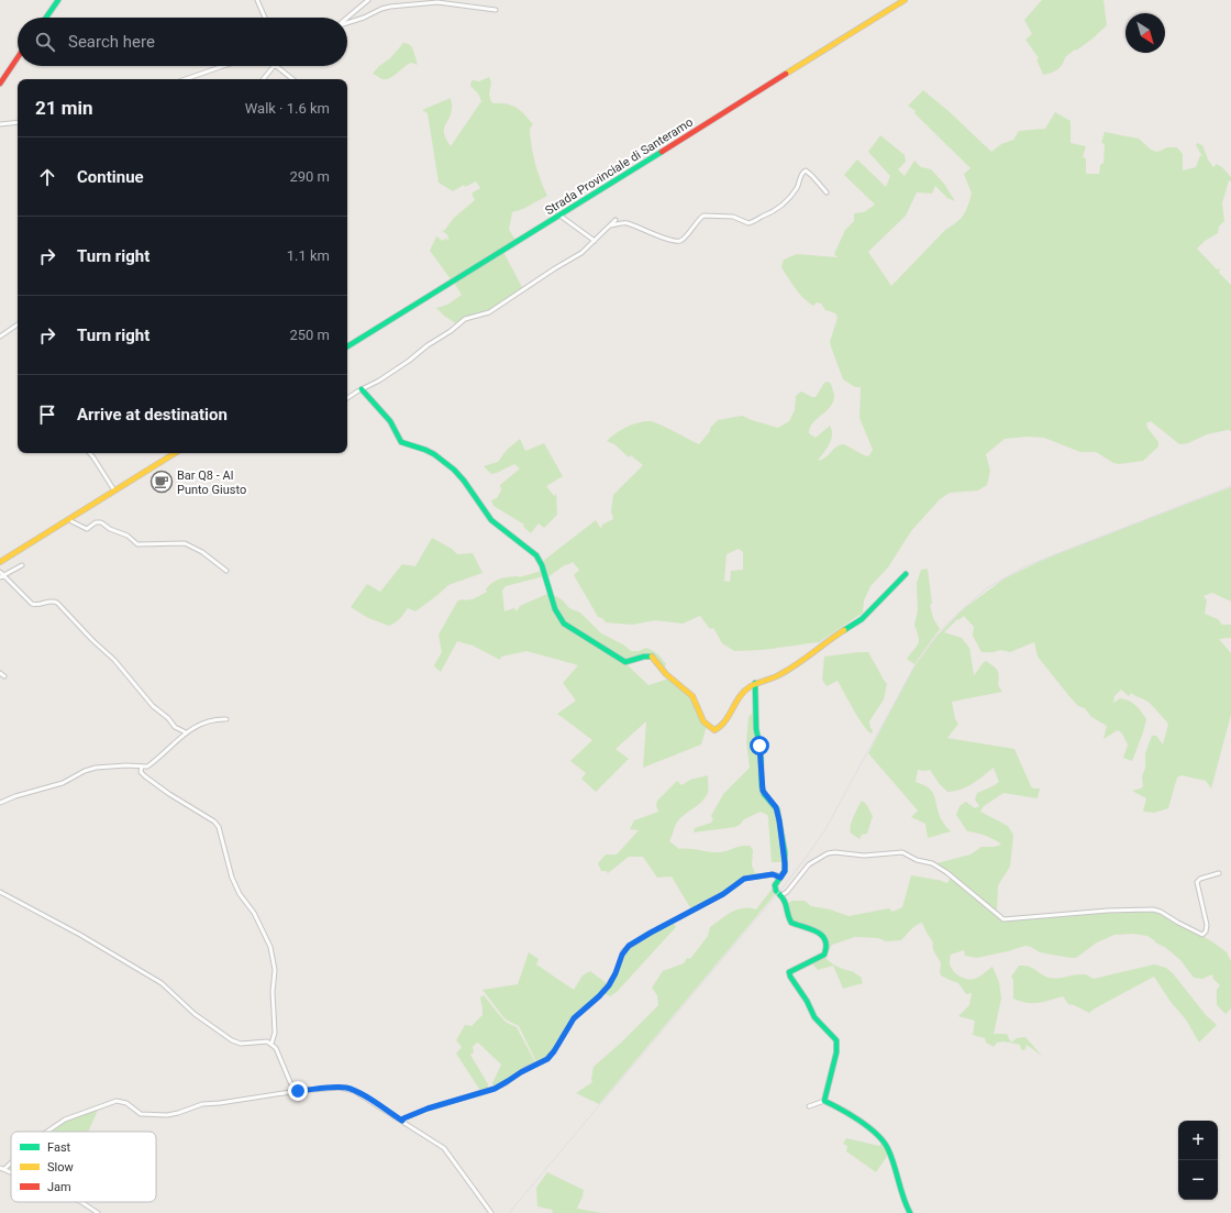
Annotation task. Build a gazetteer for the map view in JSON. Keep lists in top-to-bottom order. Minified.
{"streets":{"street":["Strada Provinciale di Santeramo"]},"places":{"cafe":["Bar Q8 - Al Punto Giusto"]},"legend":["Fast","Slow","Jam"],"north":"bottom right","page":{"search":"Search here","heading":["21 min","Walk · 1.6 km"],"list":[["Continue","290 m"],["Turn right","1.1 km"],["Turn right","250 m"],"Arrive at destination"],"map_buttons":["+","−"]}}
